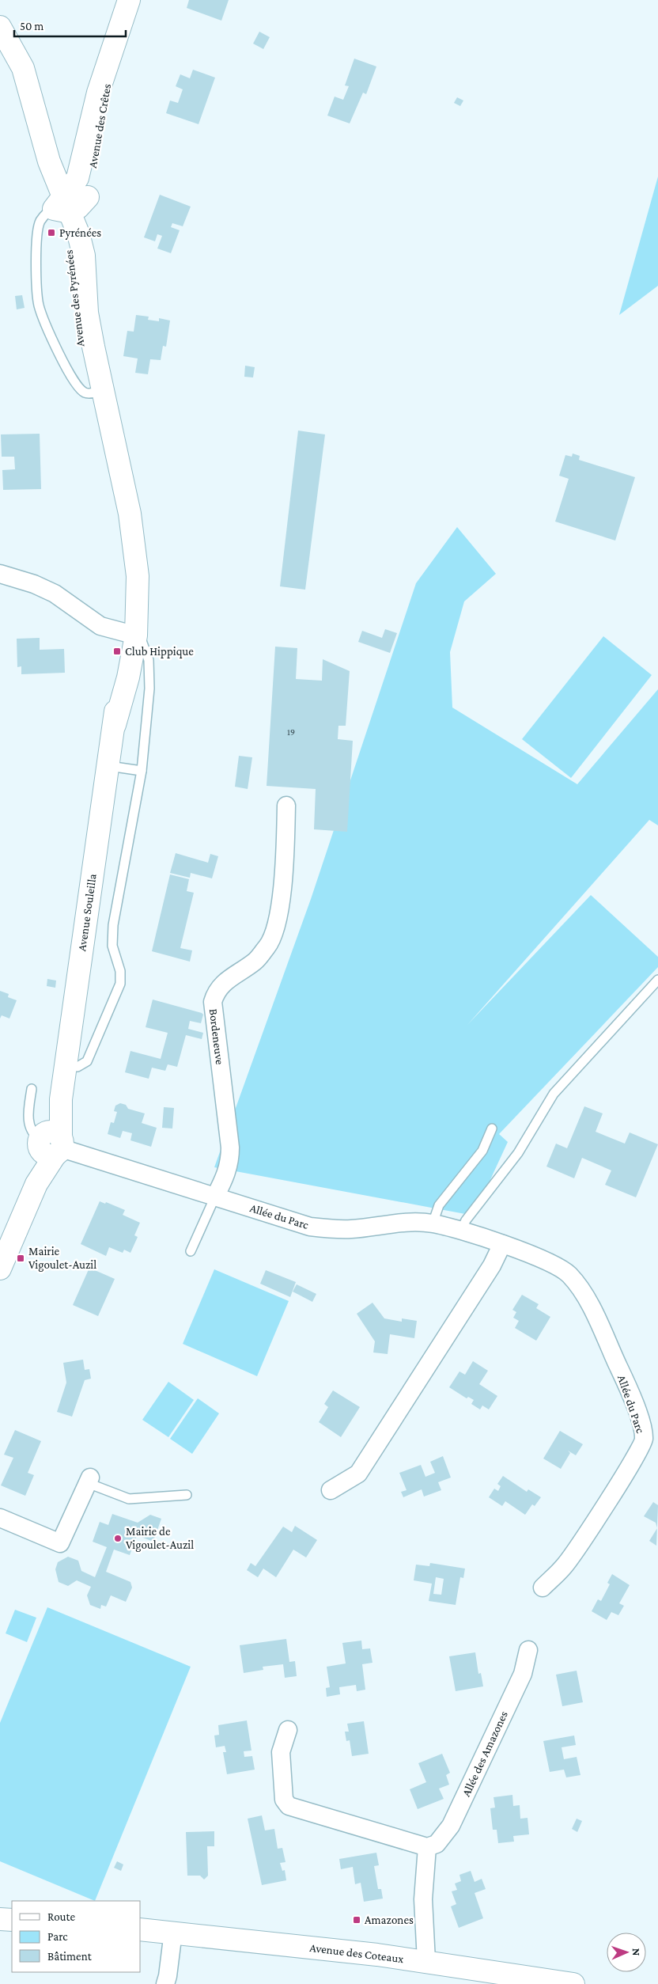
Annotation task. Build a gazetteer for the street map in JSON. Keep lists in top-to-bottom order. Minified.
{"streets":{"street":["Avenue des Crêtes","Avenue des Pyrénées","Avenue Souleilla","Bordeneuve","Allée du Parc","Allée des Amazones","Avenue des Coteaux"]},"crossings":[["Avenue des Crêtes","Avenue des Pyrénées"],["Avenue des Pyrénées","Avenue Souleilla"],["Avenue Souleilla","Allée du Parc"],["Bordeneuve","Allée du Parc"]],"places":{"transit":["Pyrénées","Club Hippique","Mairie Vigoulet-Auzil","Amazones"],"other":["Mairie de Vigoulet-Auzil"]},"house_numbers":["19"],"legend":["Route","Parc","Bâtiment"],"scale_bar":"50 m","north":"right"}
